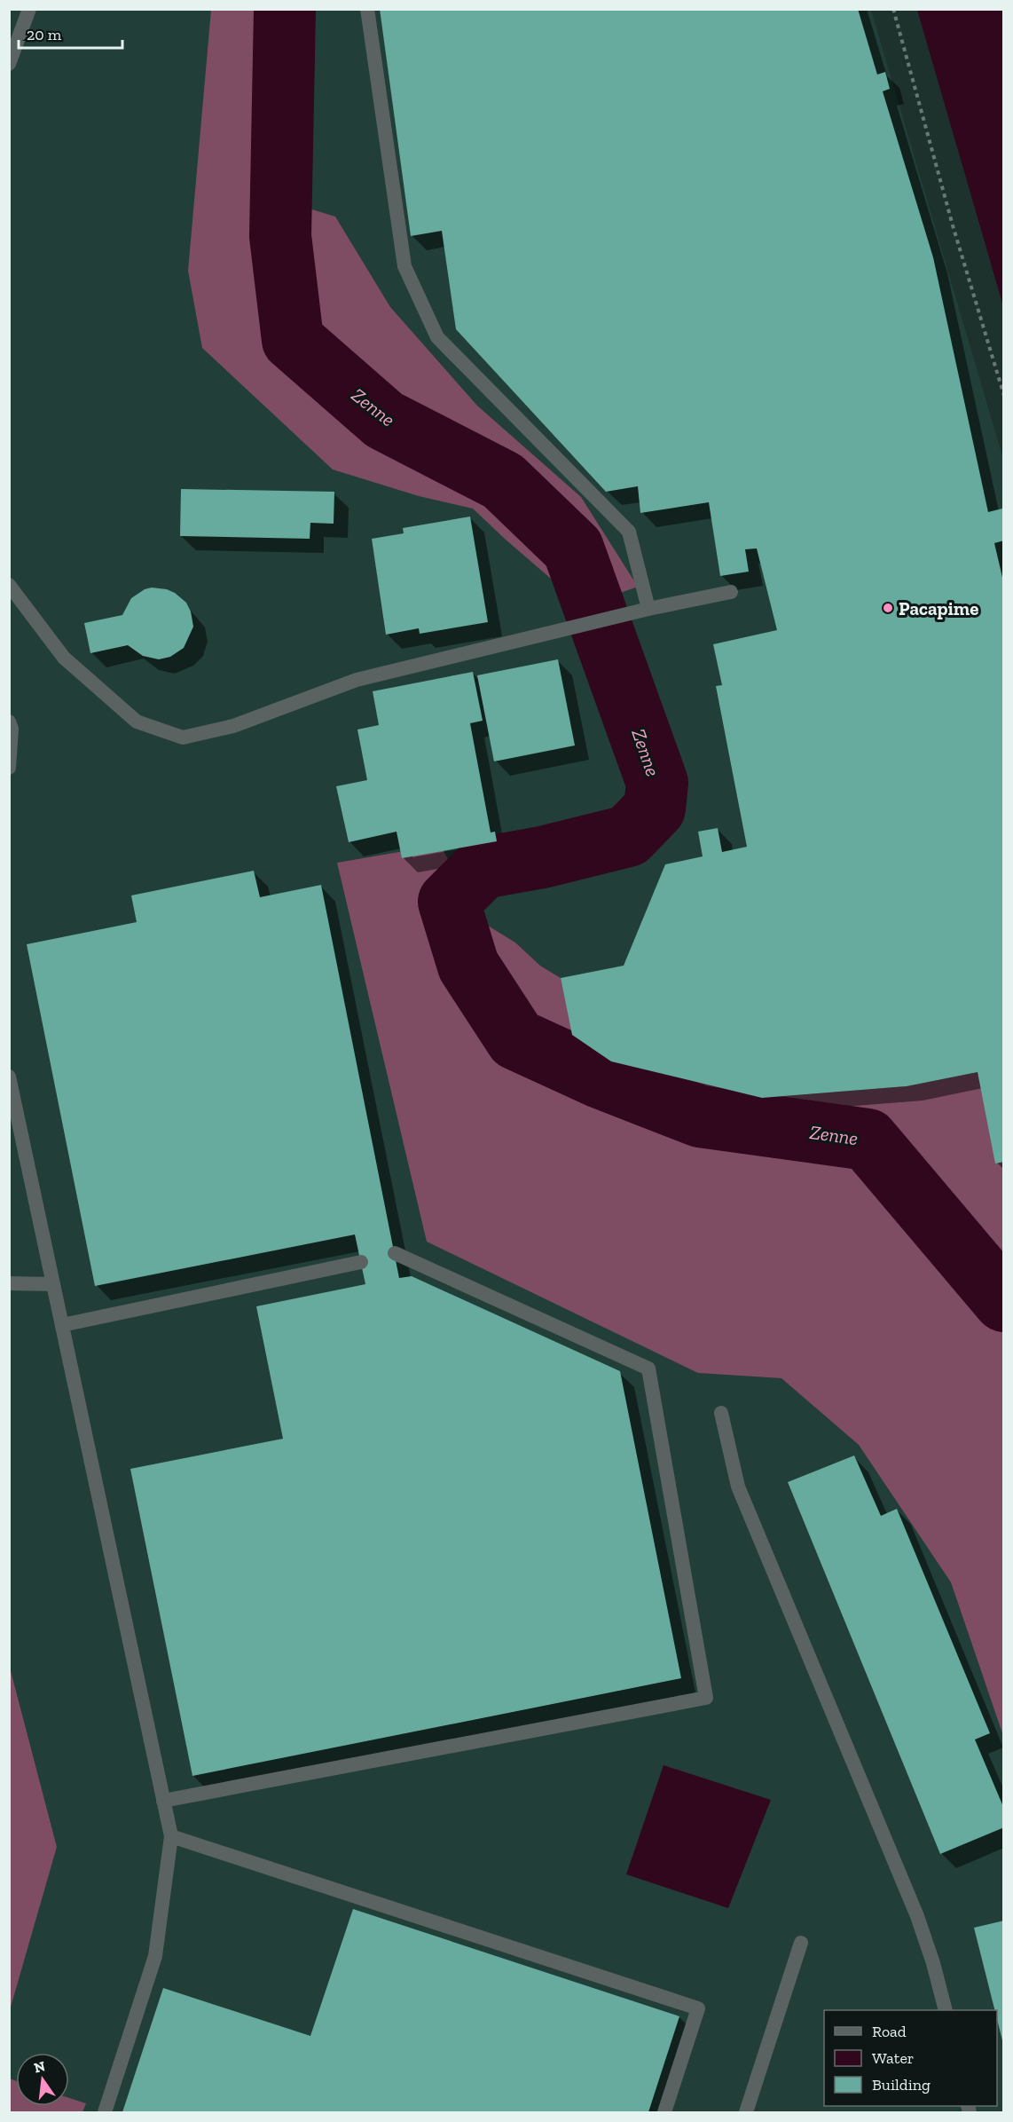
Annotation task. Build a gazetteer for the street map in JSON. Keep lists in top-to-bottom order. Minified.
{"water":["Zenne"],"places":["Pacapime"],"legend":["Road","Water","Building"],"scale_bar":"20 m","north":"top"}
